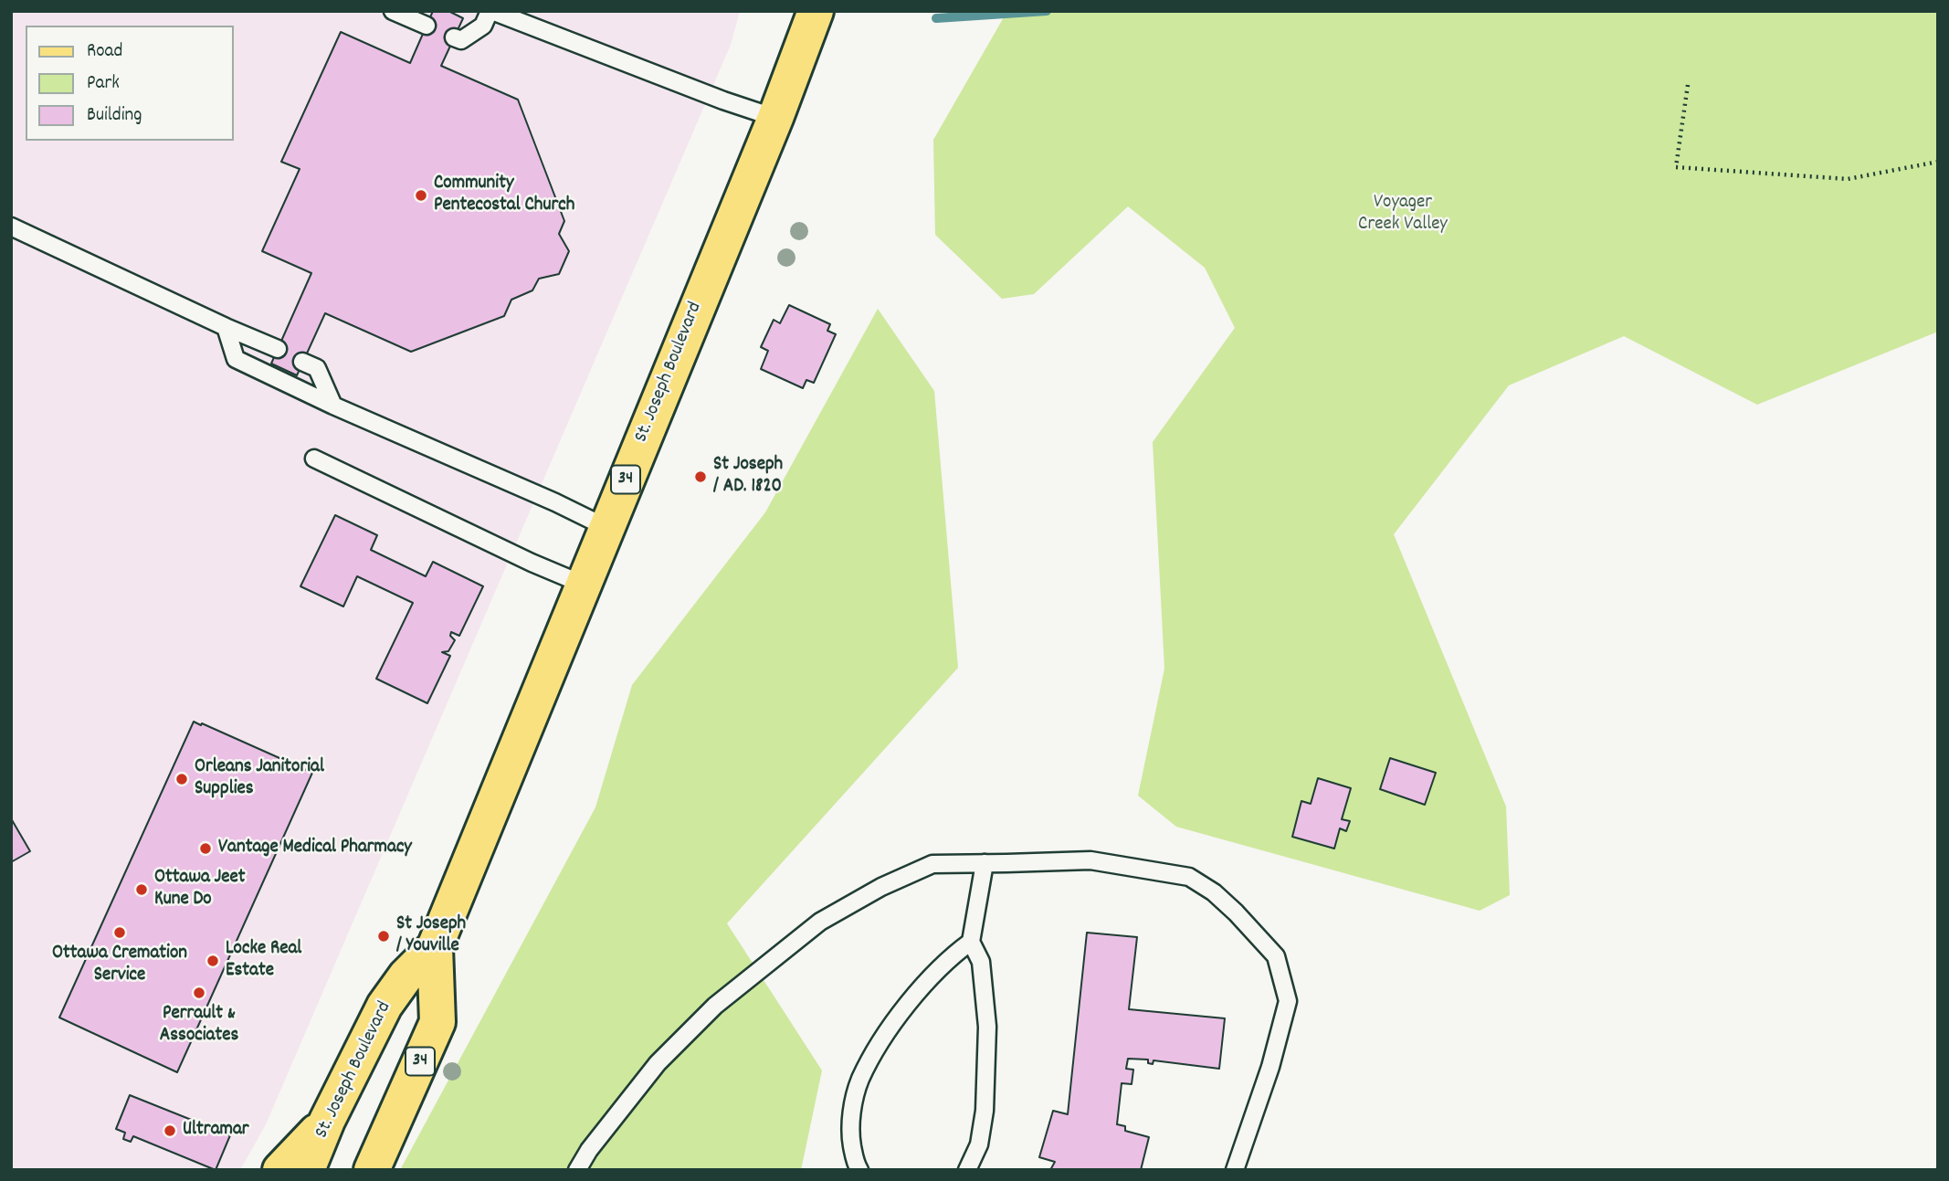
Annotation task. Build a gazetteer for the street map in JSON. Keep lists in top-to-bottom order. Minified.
{"streets":{"main road":["St. Joseph Boulevard","34"]},"parks":["Voyager Creek Valley"],"places":["Community Pentecostal Church","St Joseph / AD. 1820","Orleans Janitorial Supplies","Vantage Medical Pharmacy","Ottawa Jeet Kune Do","Ottawa Cremation Service","St Joseph / Youville","Locke Real Estate","Perrault & Associates","Ultramar"],"legend":["Road","Park","Building"]}
